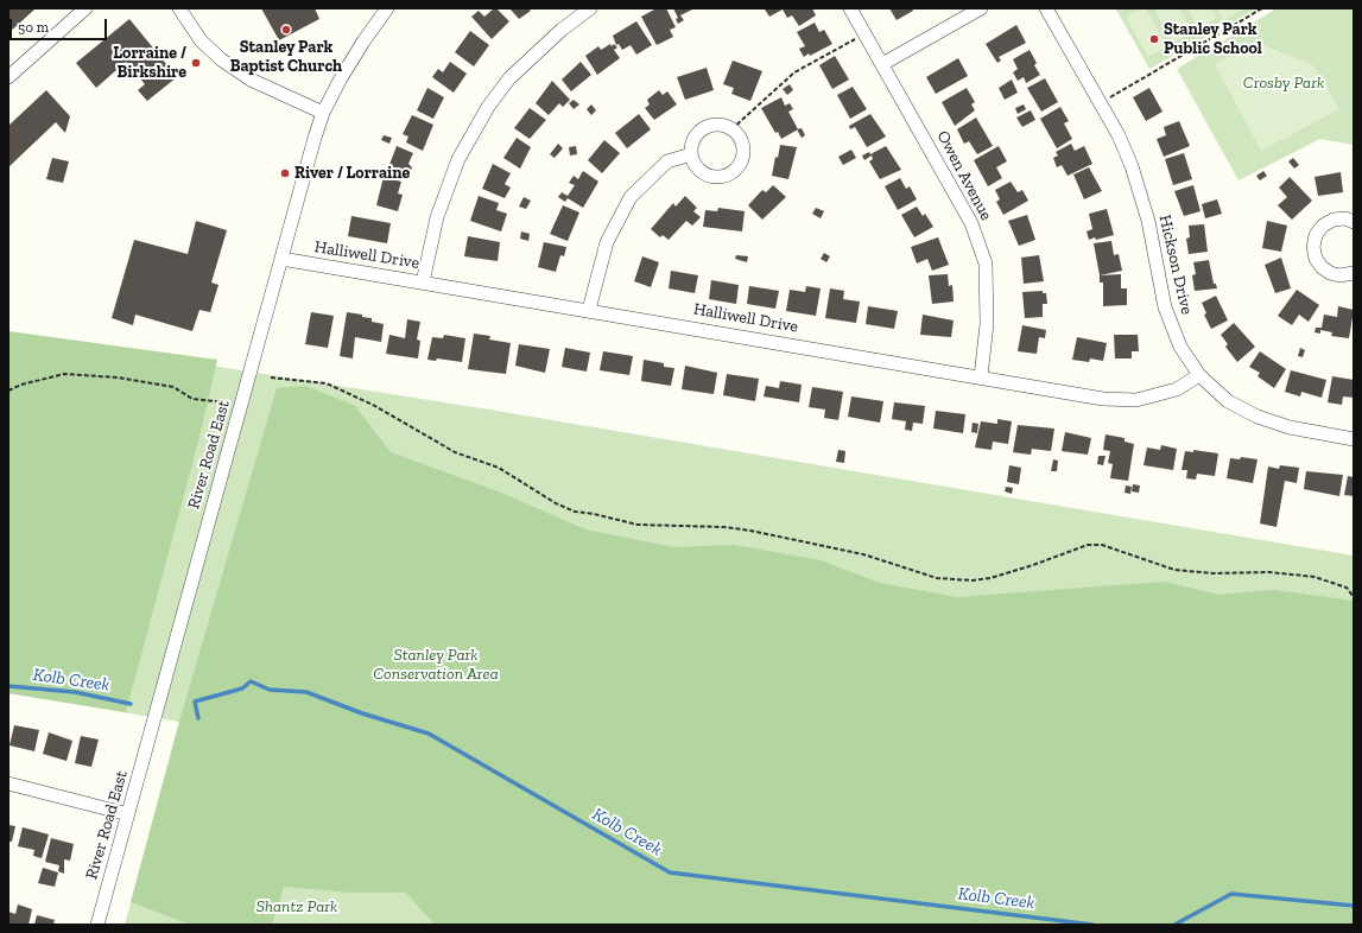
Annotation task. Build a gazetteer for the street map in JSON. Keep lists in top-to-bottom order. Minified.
{"streets":{"street":["Owen Avenue","Halliwell Drive","Hickson Drive","River Road East"]},"crossings":[["Owen Avenue","Halliwell Drive"],["Halliwell Drive","Hickson Drive"],["Halliwell Drive","River Road East"]],"water":["Kolb Creek"],"parks":["Crosby Park","Stanley Park Conservation Area","Shantz Park"],"places":["Stanley Park Baptist Church","Stanley Park Public School","Lorraine / Birkshire","River / Lorraine"],"scale_bar":"50 m"}
